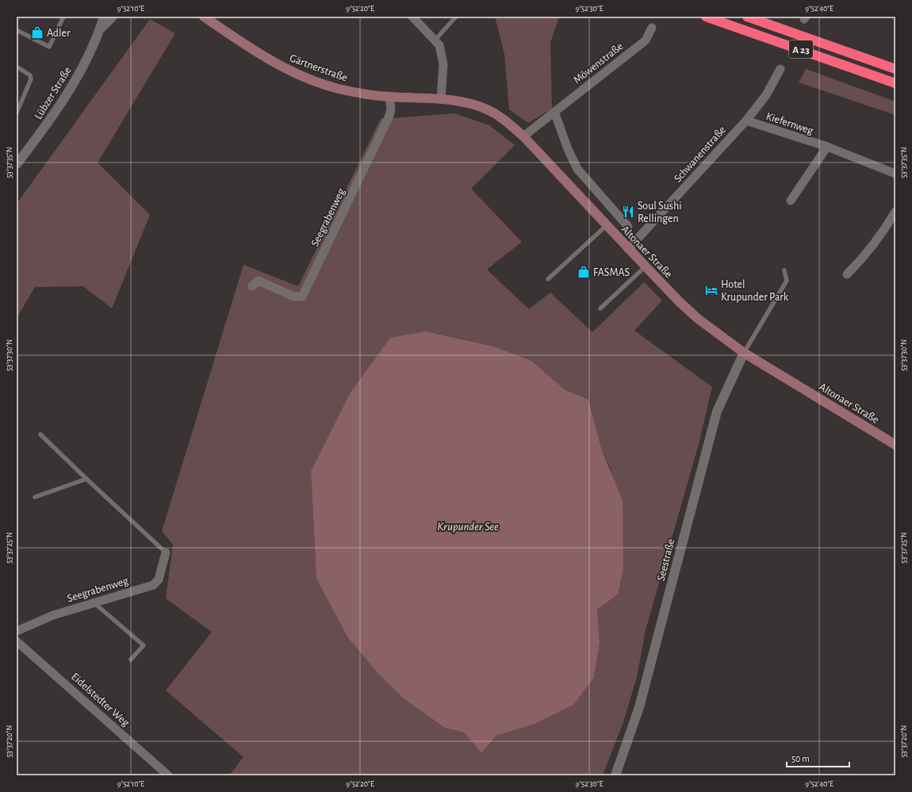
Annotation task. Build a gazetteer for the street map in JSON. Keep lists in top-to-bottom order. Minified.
{"streets":{"highway":["A 23"],"main road":["Gärtnerstraße","Altonaer Straße"],"street":["Möwenstraße","Lübzer Straße","Kiefernweg","Schwanenstraße","Seegrabenweg","Seestraße","Eidelstedter Weg"]},"crossings":[["Möwenstraße","Altonaer Straße"],["Gärtnerstraße","Seegrabenweg"],["Gärtnerstraße","Altonaer Straße"],["Kiefernweg","Schwanenstraße"],["Schwanenstraße","Altonaer Straße"],["Altonaer Straße","Seestraße"]],"water":["Krupunder See"],"places":{"shop":["Adler","FASMAS"],"restaurant":["Soul Sushi Rellingen"],"hotel":["Hotel Krupunder Park"]},"scale_bar":"50 m","coordinates":["9°52'10\"E","9°52'20\"E","9°52'30\"E","9°52'40\"E","53°37'35\"N","53°37'30\"N","53°37'25\"N","53°37'20\"N"]}
